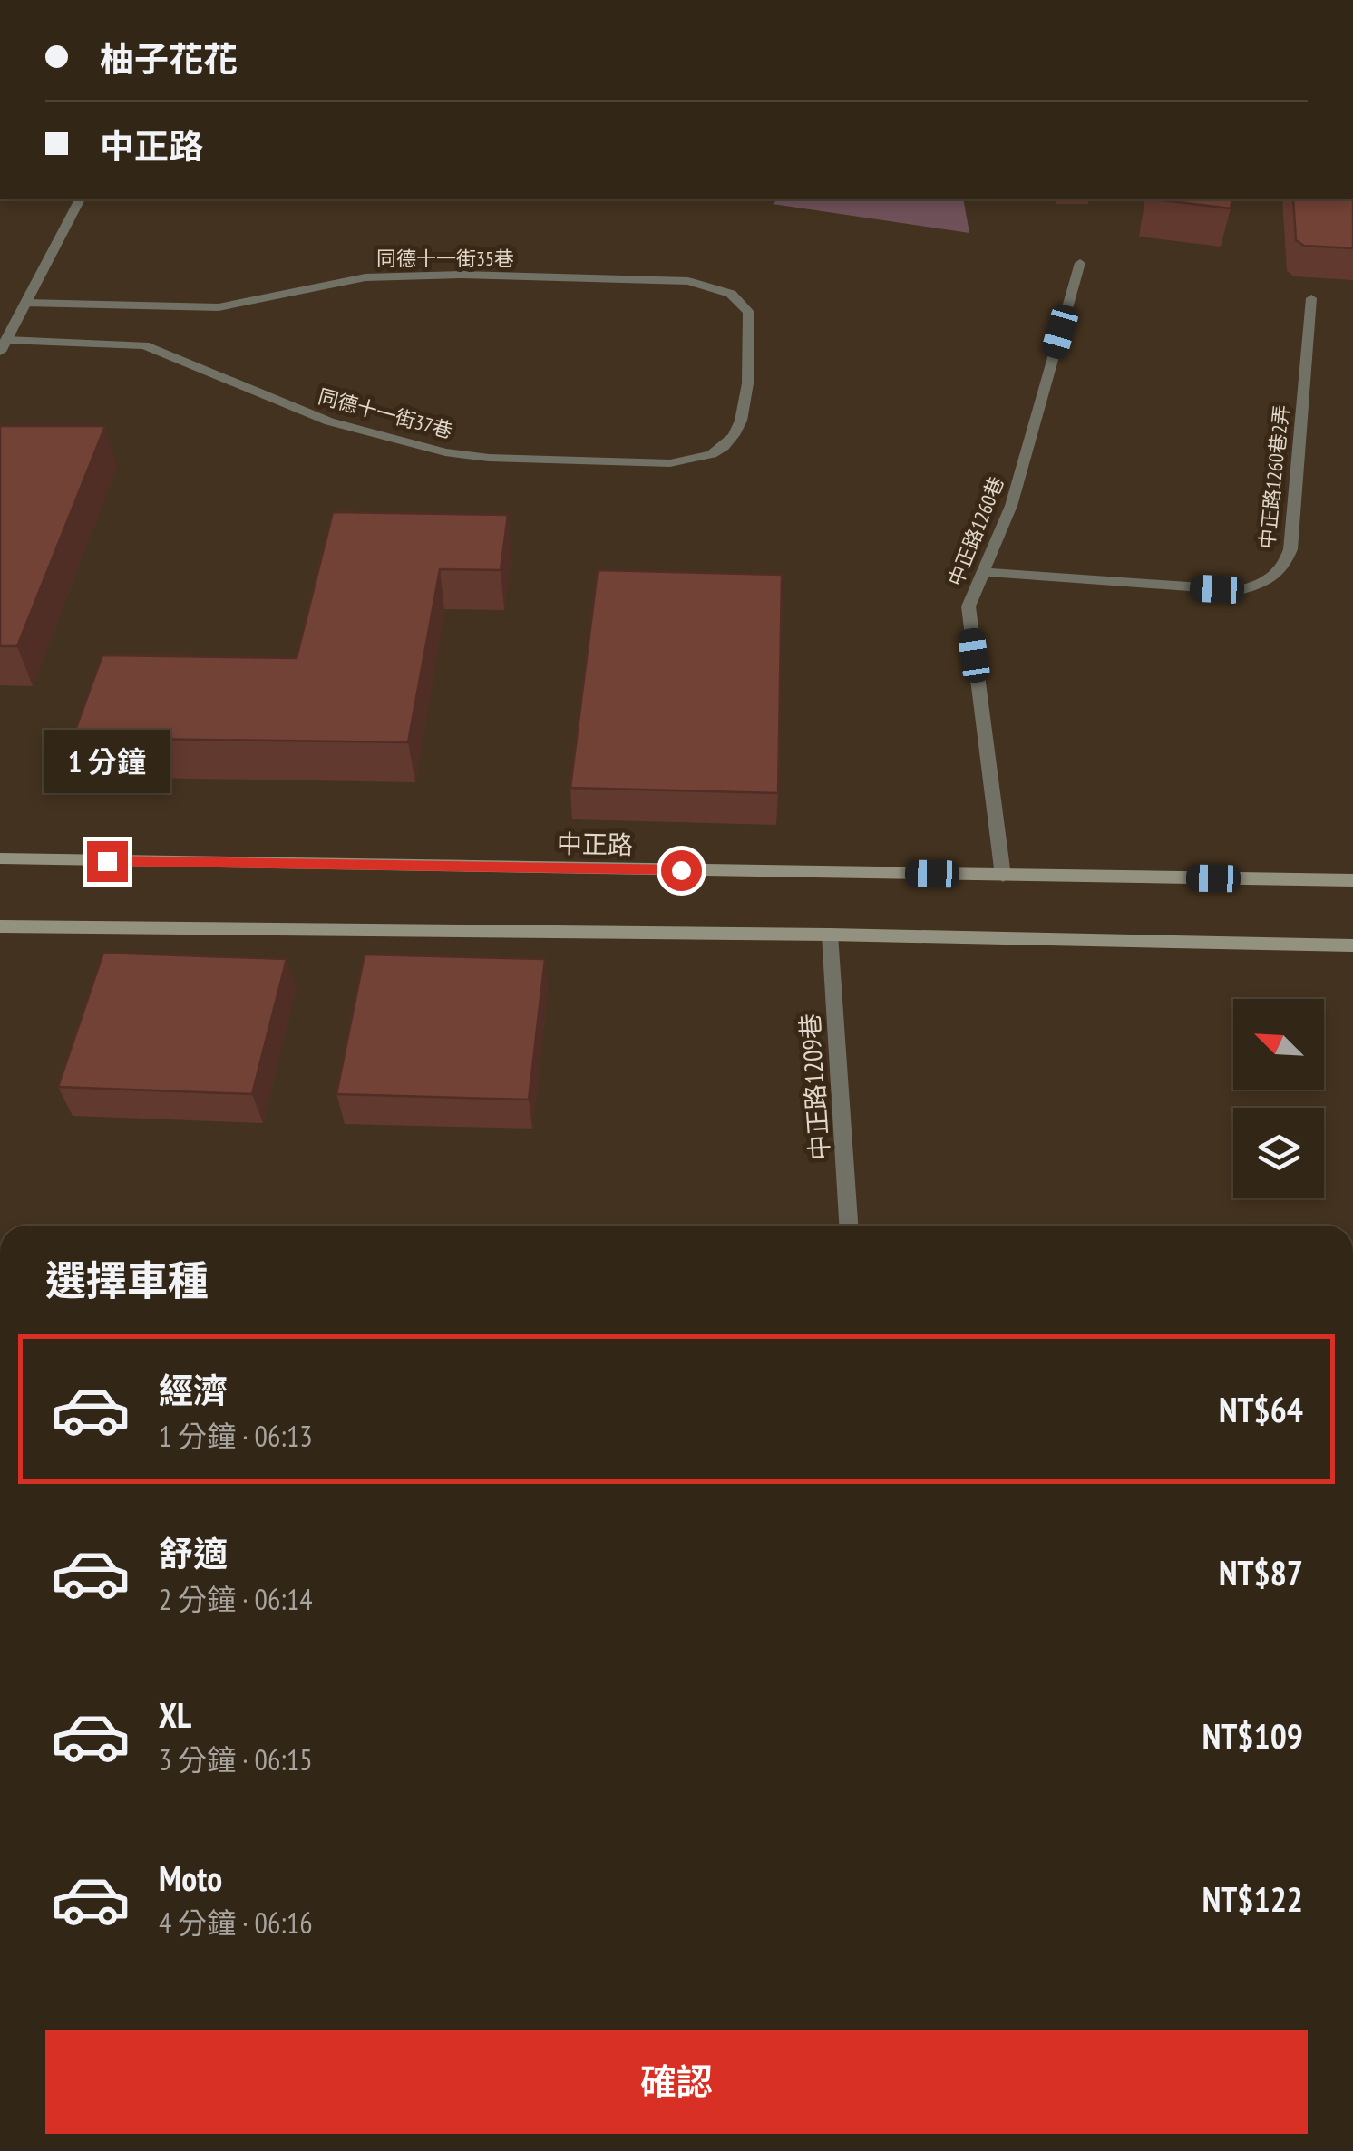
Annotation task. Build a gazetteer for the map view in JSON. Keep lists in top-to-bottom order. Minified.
{"streets":{"street":["同德十一街35巷","同德十一街37巷","中正路1260巷2弄","中正路1260巷","中正路","中正路1209巷"]},"crossings":[["同德十一街35巷","同德十一街37巷"],["中正路1260巷2弄","中正路1260巷"],["中正路1260巷","中正路"]],"north":"top left","page":{"banner":["柚子花花","中正路"],"bubble":"1 分鐘","heading":"選擇車種","list":[{"name":"經濟","note":"1 分鐘 · 06:13","value":"NT$64"},{"name":"舒適","note":"2 分鐘 · 06:14","value":"NT$87"},{"name":"XL","note":"3 分鐘 · 06:15","value":"NT$109"},{"name":"Moto","note":"4 分鐘 · 06:16","value":"NT$122"}],"buttons":"確認"}}
